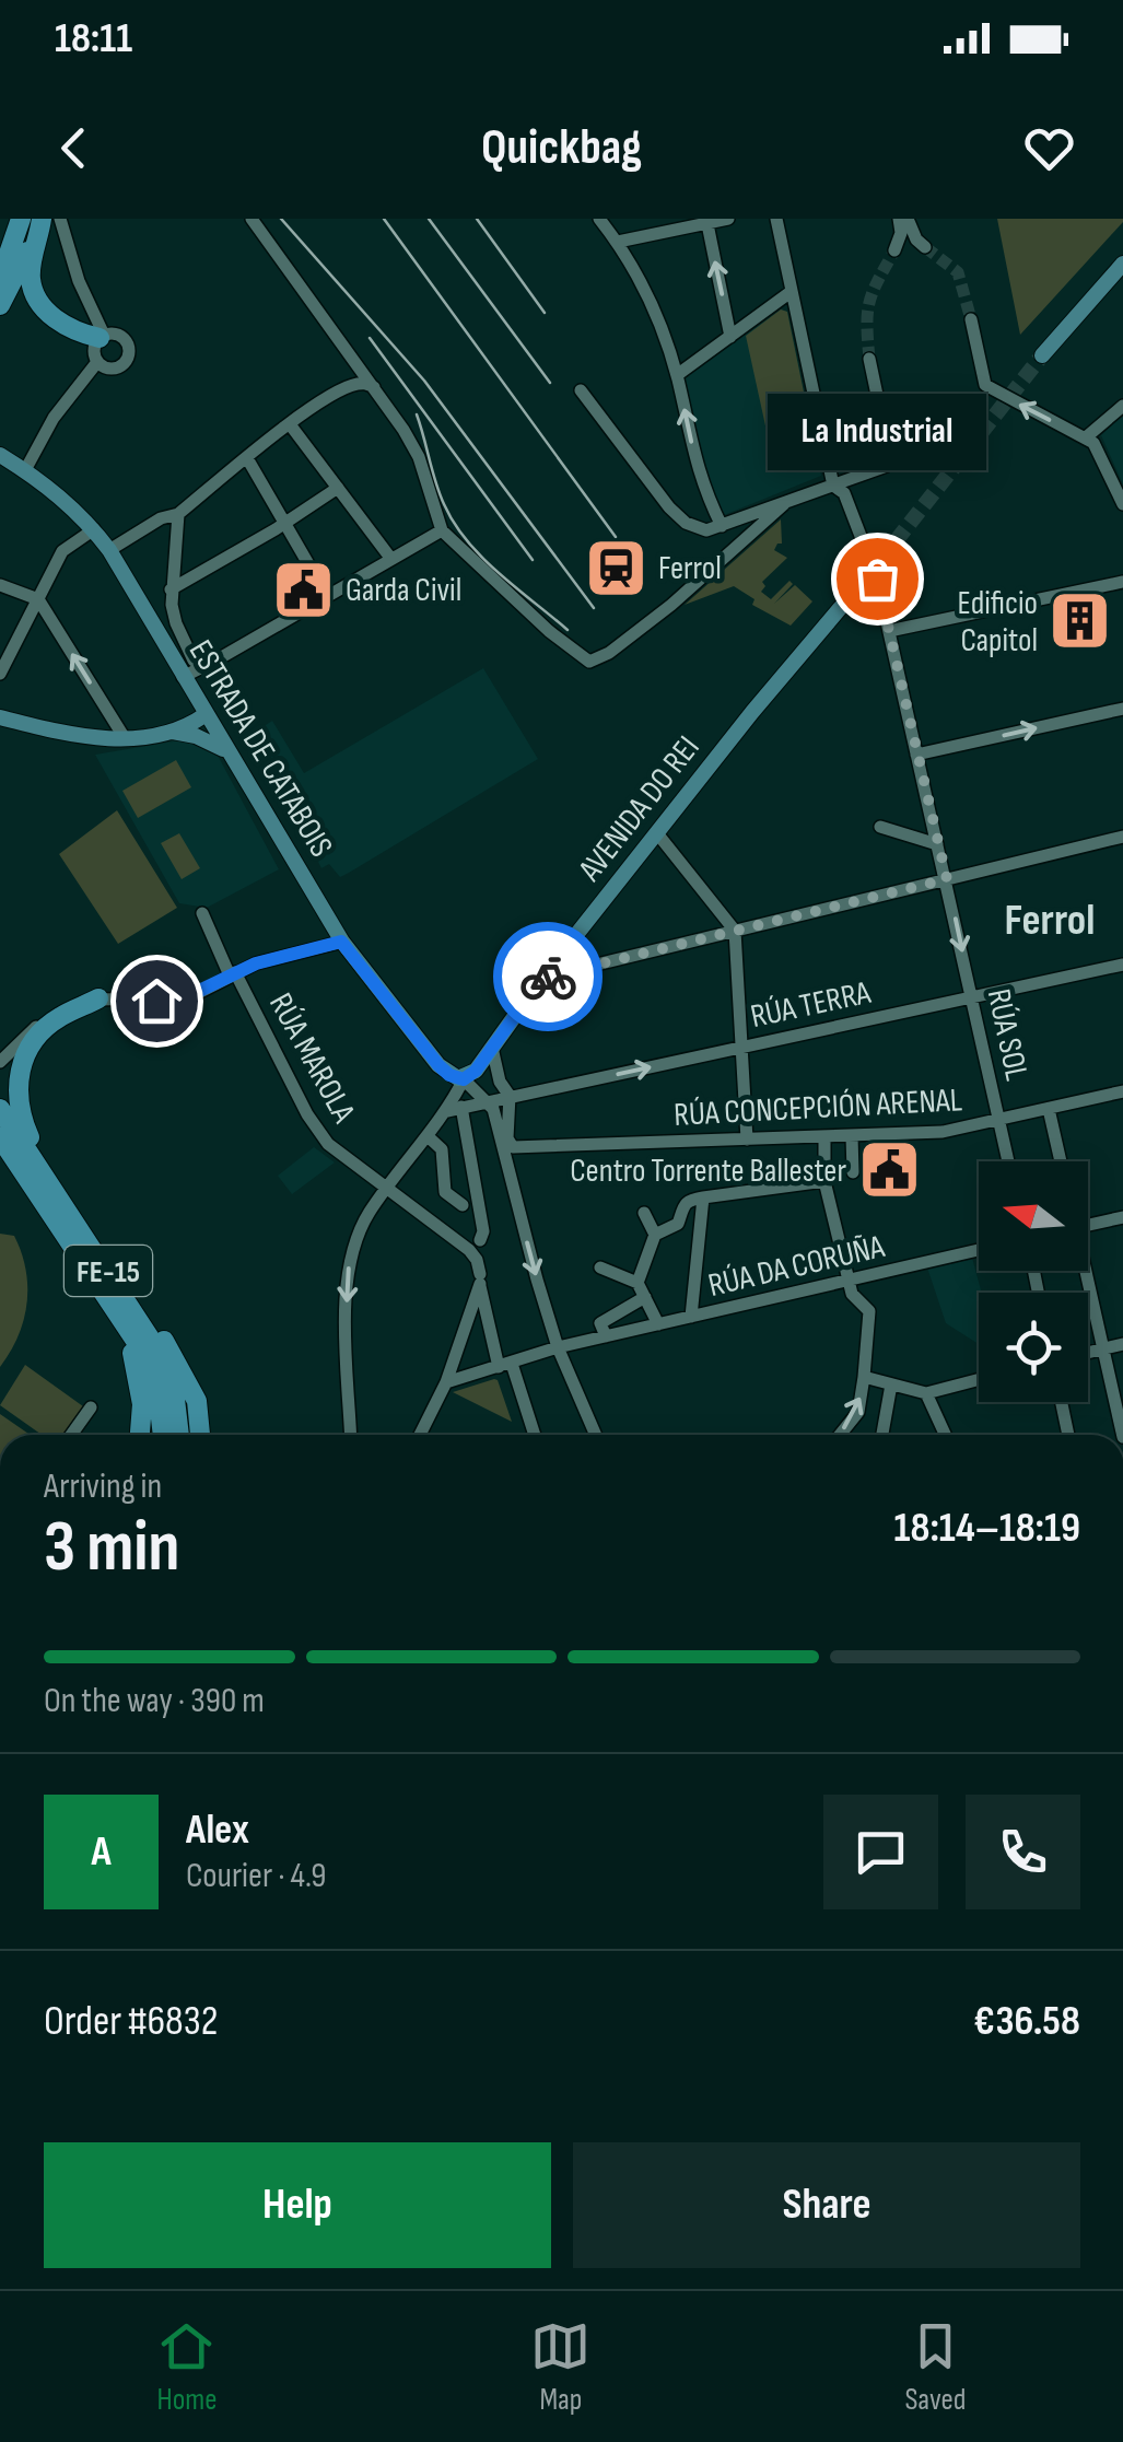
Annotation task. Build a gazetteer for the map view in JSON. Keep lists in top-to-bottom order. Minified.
{"streets":{"highway":["FE-15"],"main road":["ESTRADA DE CATABOIS","AVENIDA DO REI"],"street":["RÚA TERRA","RÚA SOL","RÚA MAROLA","RÚA CONCEPCIÓN ARENAL","RÚA DA CORUÑA"]},"crossings":[["ESTRADA DE CATABOIS","AVENIDA DO REI"],["AVENIDA DO REI","RÚA SOL"],["RÚA TERRA","RÚA SOL"],["RÚA SOL","RÚA CONCEPCIÓN ARENAL"]],"districts":["Ferrol"],"places":{"station":["Ferrol"],"other":["La Industrial"],"public building":["Garda Civil","Centro Torrente Ballester"],"building":["Edificio Capitol"]},"north":"left","page":{"status":"18:11","header":"Quickbag","bubble":"La Industrial","heading":["3 min","Arriving in","18:14–18:19"],"panel":["Alex","Courier · 4.9","Order #6832","€36.58"],"bar":"On the way · 390 m","round":"A","buttons":["Help","Share"],"tabs":["Home","Map","Saved"]}}
